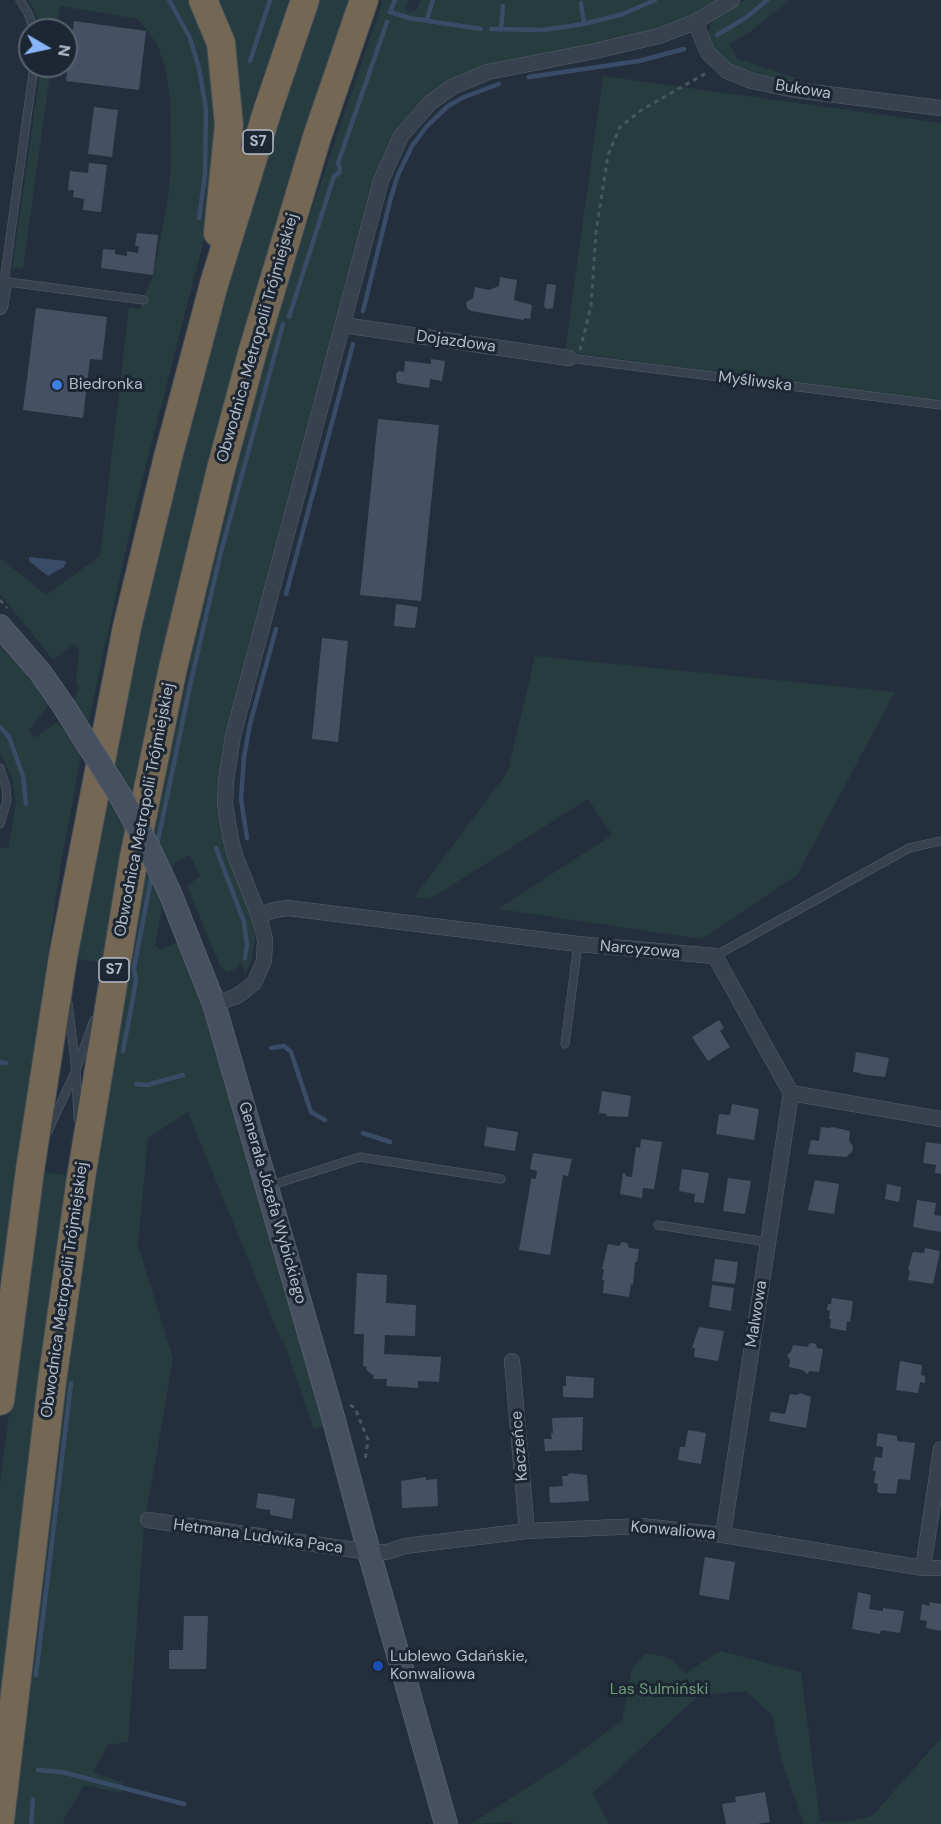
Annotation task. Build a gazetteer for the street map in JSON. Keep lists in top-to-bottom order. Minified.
{"streets":{"highway":["S7","Obwodnica Metropolii Trójmiejskiej"],"main road":["Generała Józefa Wybickiego"],"street":["Bukowa","Dojazdowa","Narcyzowa","Malwowa","Kaczeńce","Konwaliowa","Hetmana Ludwika Paca"],"lane":["Myśliwska"]},"crossings":[["Dojazdowa","Myśliwska"],["Generała Józefa Wybickiego","Konwaliowa"],["Generała Józefa Wybickiego","Hetmana Ludwika Paca"],["Malwowa","Konwaliowa"],["Kaczeńce","Konwaliowa"],["Konwaliowa","Hetmana Ludwika Paca"]],"parks":["Las Sulmiński"],"places":["Biedronka","Lublewo Gdańskie, Konwaliowa"],"north":"right"}
